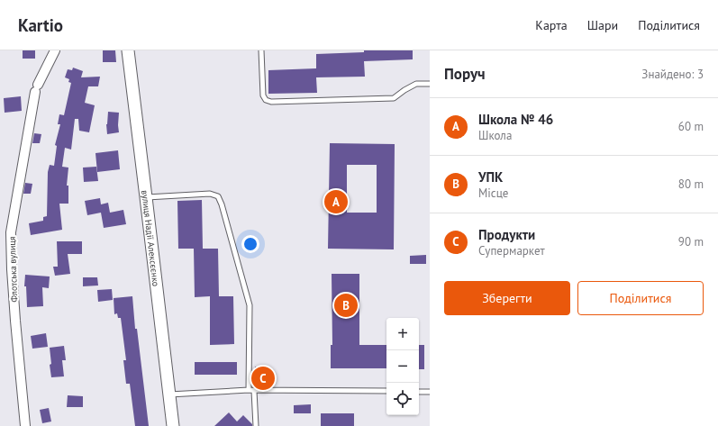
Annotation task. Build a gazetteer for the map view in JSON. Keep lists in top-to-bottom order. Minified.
{"streets":{"street":["вулиця Надії Алексєєнко","Флотська вулиця"]},"page":{"header":"Kartio","nav":["Карта","Шари","Поділитися"],"heading":["Поруч","Знайдено: 3"],"list":[{"mark":"A","name":"Школа № 46","note":"Школа","value":"60 m"},{"mark":"B","name":"УПК","note":"Місце","value":"80 m"},{"mark":"C","name":"Продукти","note":"Супермаркет","value":"90 m"}],"pins":["A","B","C"],"buttons":["Зберегти","Поділитися"],"map_buttons":["+","−"]}}
